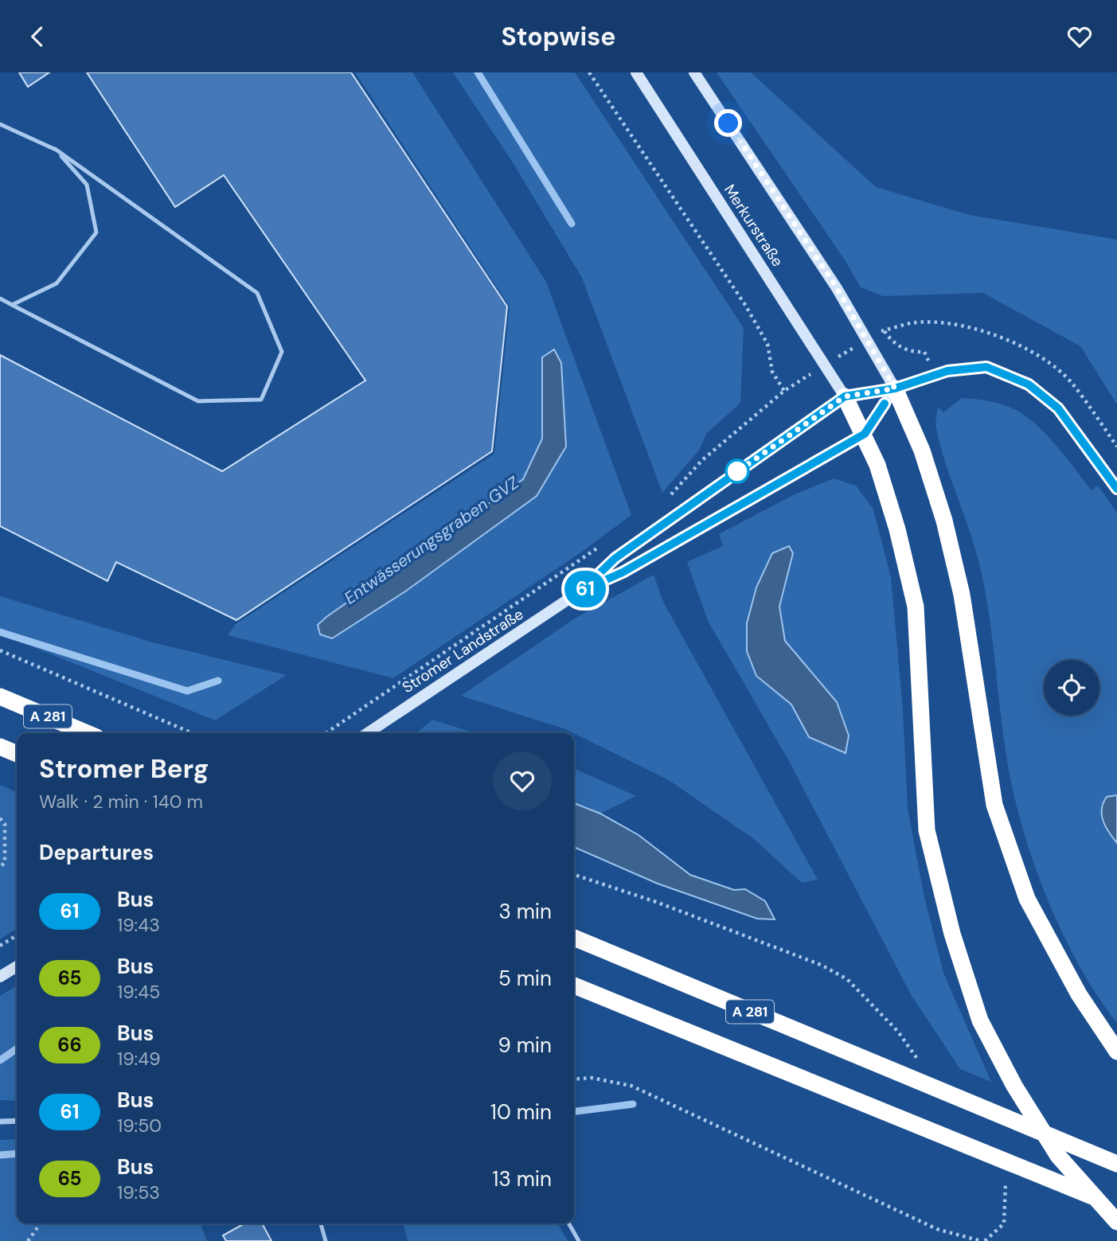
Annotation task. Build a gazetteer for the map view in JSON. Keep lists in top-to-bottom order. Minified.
{"streets":{"highway":["A 281"],"main road":["Merkurstraße","Stromer Landstraße"]},"crossings":[["Merkurstraße","Stromer Landstraße"]],"water":["Entwässerungsgraben GVZ"],"lines":["bus line 61"],"page":{"header":"Stopwise","on_map":"61","heading":[["Stromer Berg","Walk · 2 min · 140 m"],"Departures"],"list":[{"mark":"61","name":"Bus","note":"19:43","value":"3 min"},{"mark":"65","name":"Bus","note":"19:45","value":"5 min"},{"mark":"66","name":"Bus","note":"19:49","value":"9 min"},{"mark":"61","name":"Bus","note":"19:50","value":"10 min"},{"mark":"65","name":"Bus","note":"19:53","value":"13 min"}]}}
